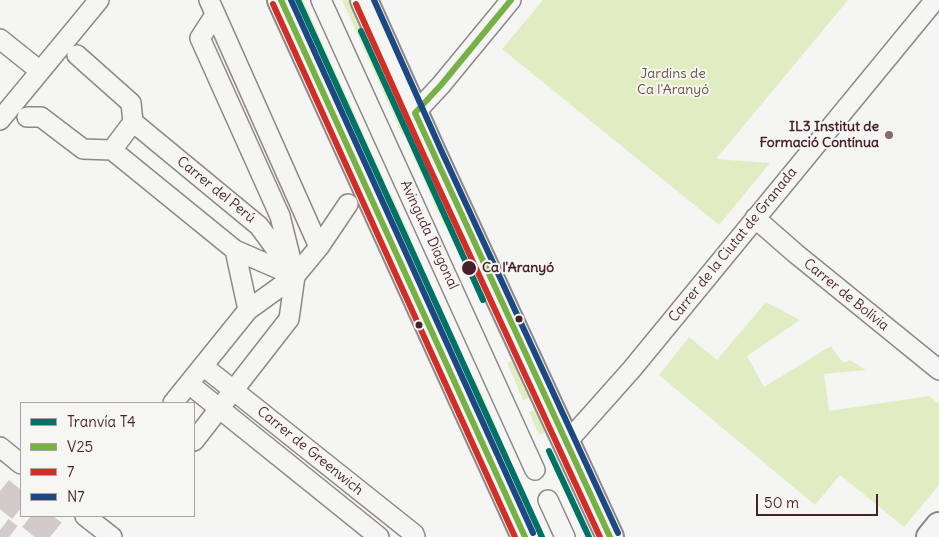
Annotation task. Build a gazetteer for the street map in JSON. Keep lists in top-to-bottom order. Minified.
{"streets":{"street":["Carrer del Perú","Avinguda Diagonal","Carrer de la Ciutat de Granada","Carrer de Bolívia","Carrer de Greenwich"]},"crossings":[["Carrer de la Ciutat de Granada","Carrer de Bolívia"]],"parks":["Jardins de Ca l'Aranyó"],"places":["IL3 Institut de Formació Contínua","Ca l'Aranyó"],"lines":["tram line T4","transit line V25","transit line N7","transit line 7"],"legend":["Tranvía T4","V25","7","N7"],"scale_bar":"50 m"}
